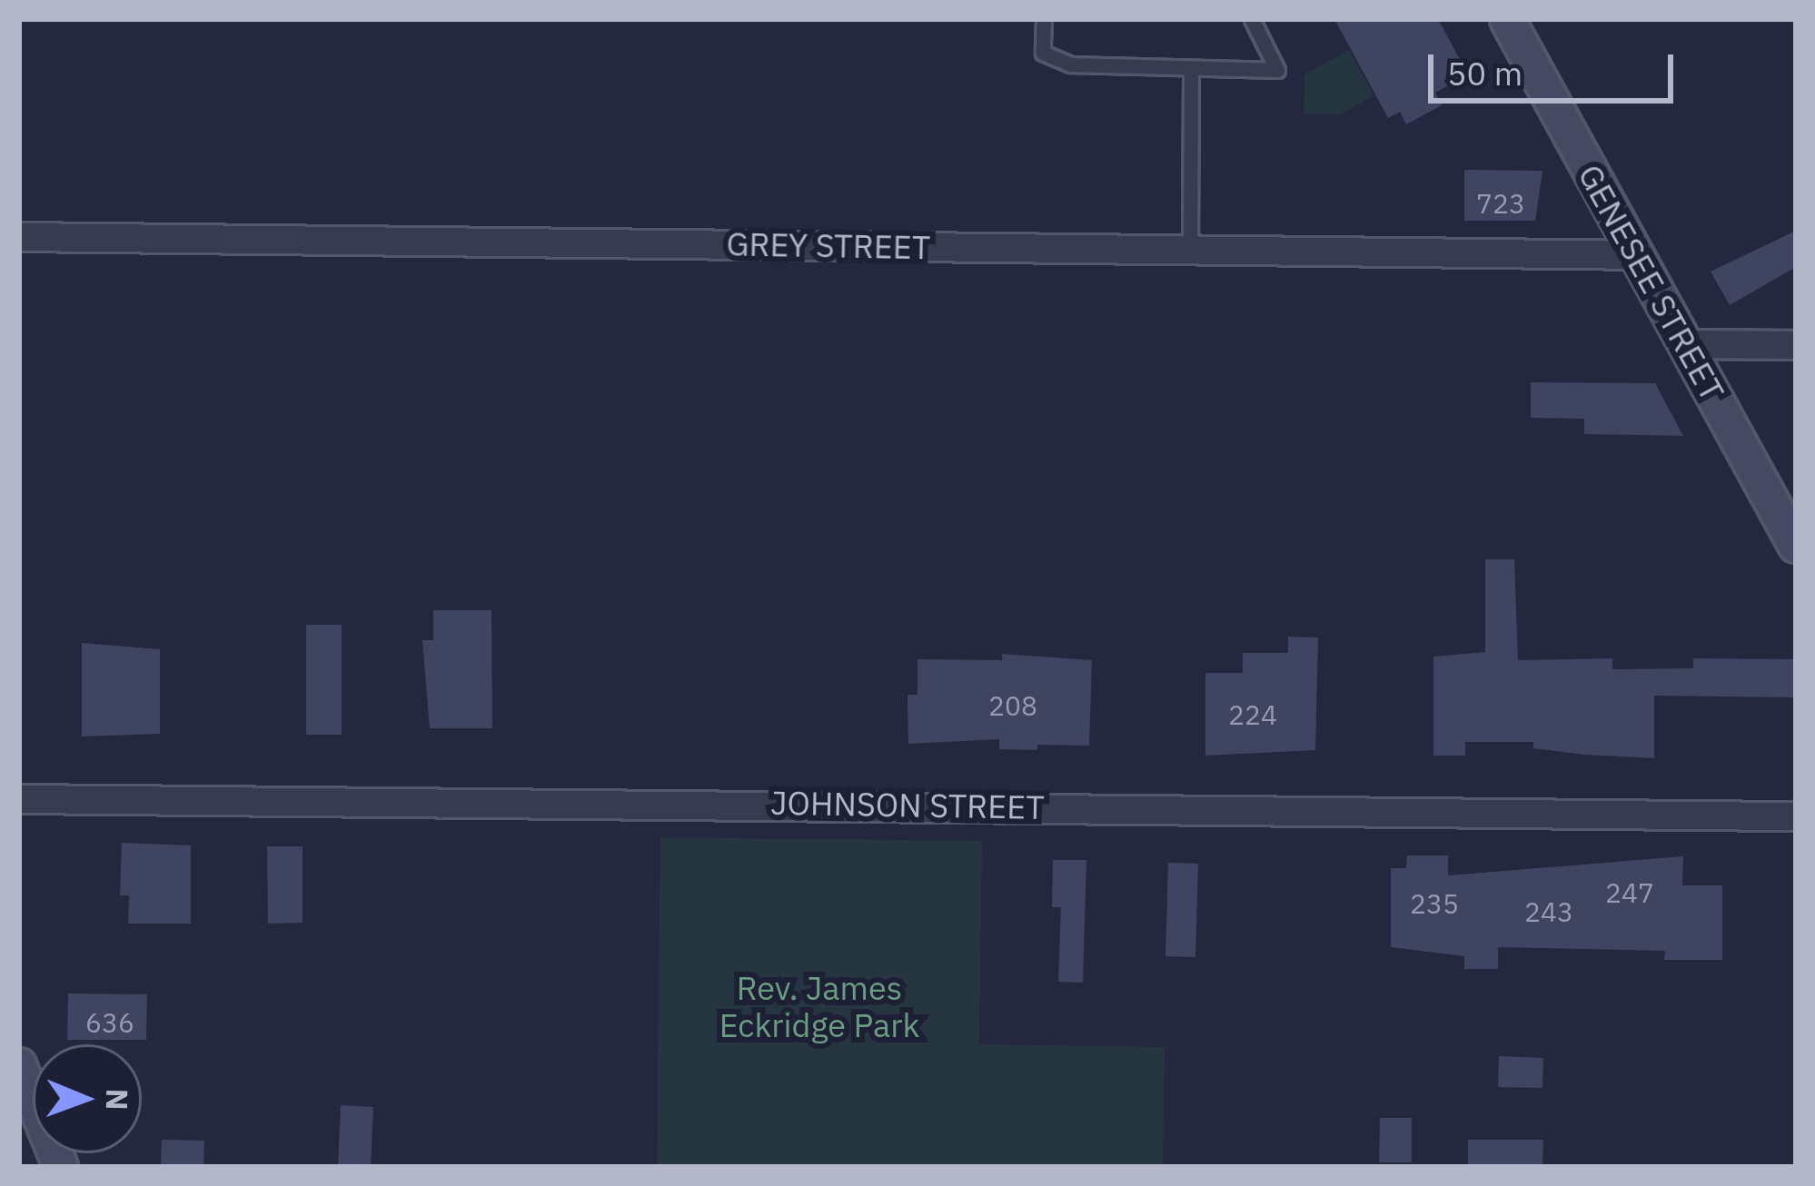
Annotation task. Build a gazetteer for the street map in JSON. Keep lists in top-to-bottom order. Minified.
{"streets":{"main road":["GENESEE STREET"],"street":["GREY STREET","JOHNSON STREET"]},"crossings":[["GREY STREET","GENESEE STREET"]],"parks":["Rev. James Eckridge Park"],"house_numbers":["723","208","224","247","235","243","636"],"scale_bar":"50 m","north":"right"}
